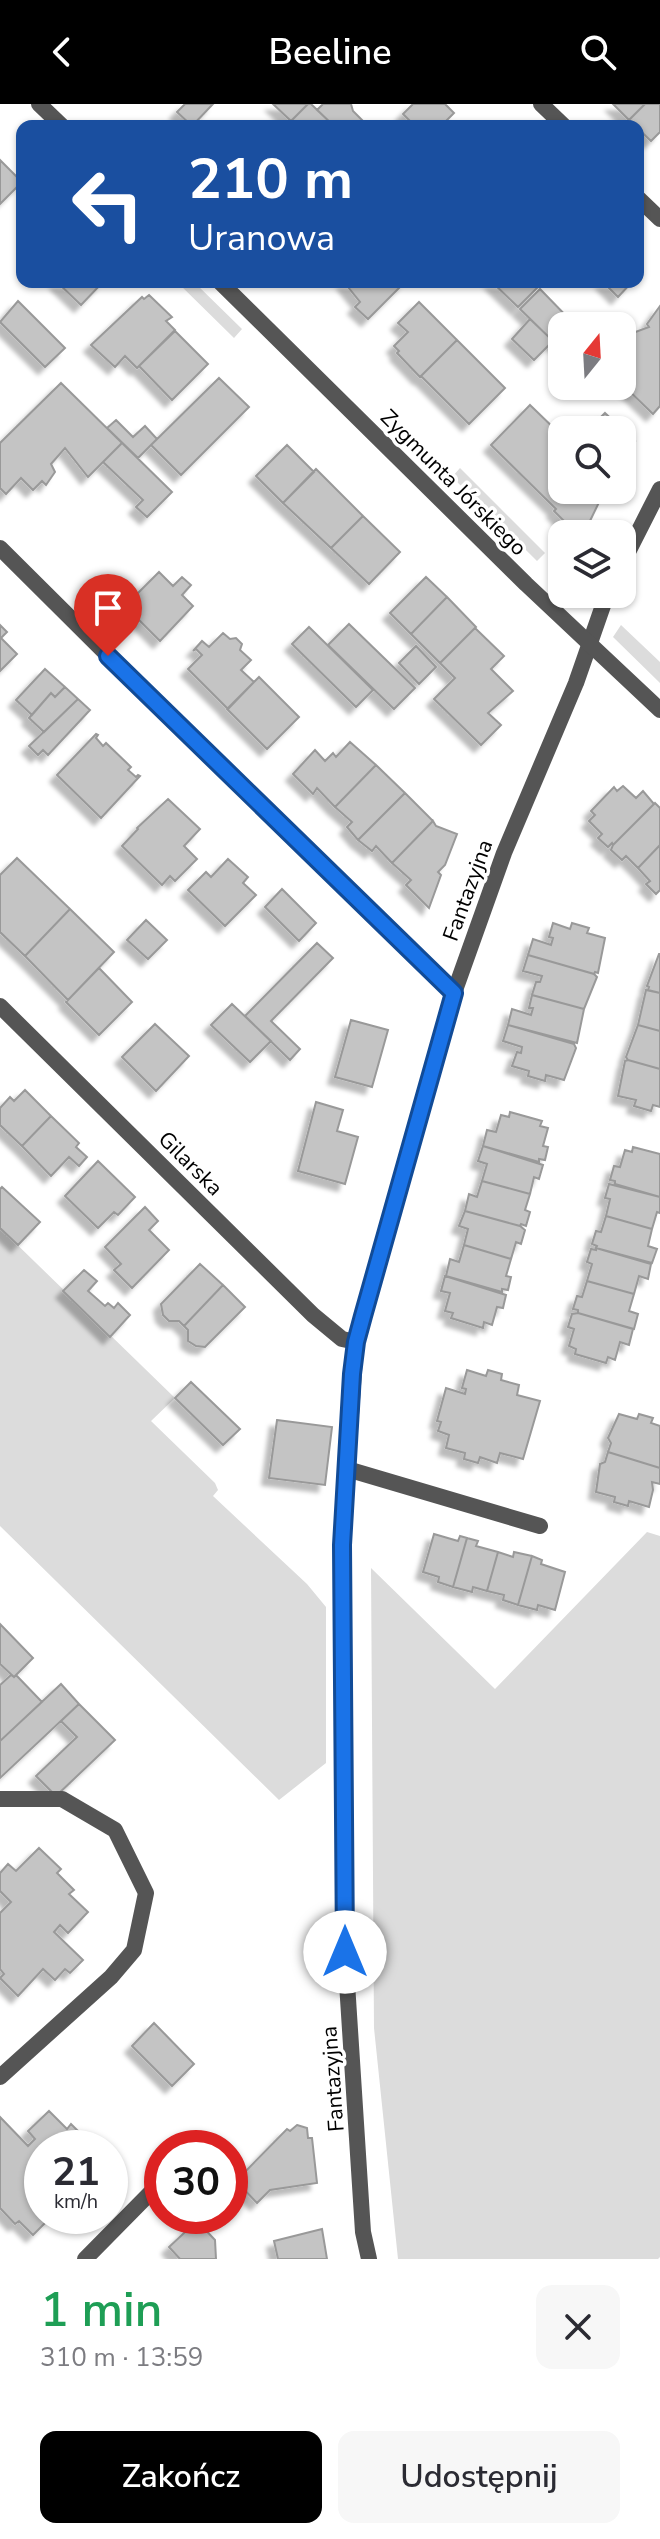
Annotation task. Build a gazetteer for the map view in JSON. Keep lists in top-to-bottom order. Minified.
{"streets":{"street":["Zygmunta Jórskiego","Fantazyjna","Gilarska"]},"crossings":[["Zygmunta Jórskiego","Fantazyjna"],["Fantazyjna","Gilarska"]],"north":"top","page":{"header":"Beeline","turn":["210 m","Uranowa"],"speed":"21 km/h","limit":"30","heading":["1 min","310 m · 13:59"],"buttons":["Zakończ","Udostępnij"]}}
